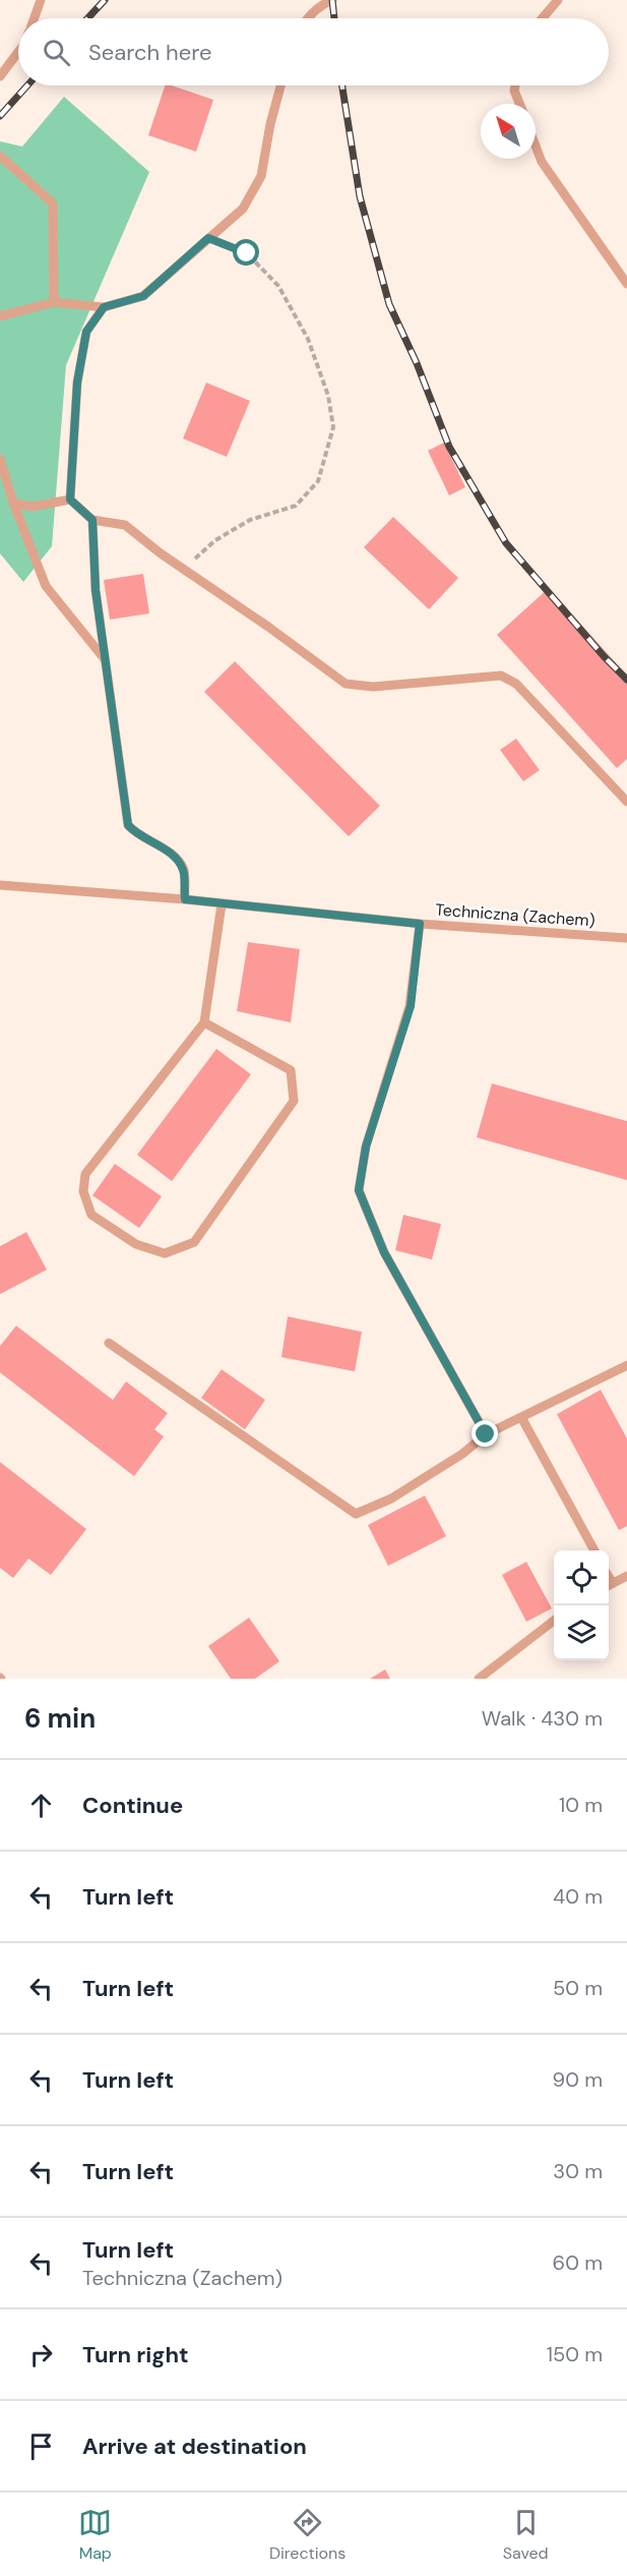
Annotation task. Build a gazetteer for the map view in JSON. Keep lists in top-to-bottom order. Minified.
{"streets":{"lane":["Techniczna (Zachem)"]},"north":"top left","page":{"search":"Search here","heading":["6 min","Walk · 430 m"],"list":[["Continue","10 m"],["Turn left","40 m"],["Turn left","50 m"],["Turn left","90 m"],["Turn left","30 m"],["Turn left","Techniczna (Zachem)","60 m"],["Turn right","150 m"],"Arrive at destination"],"nav":["Map","Directions","Saved"]}}
